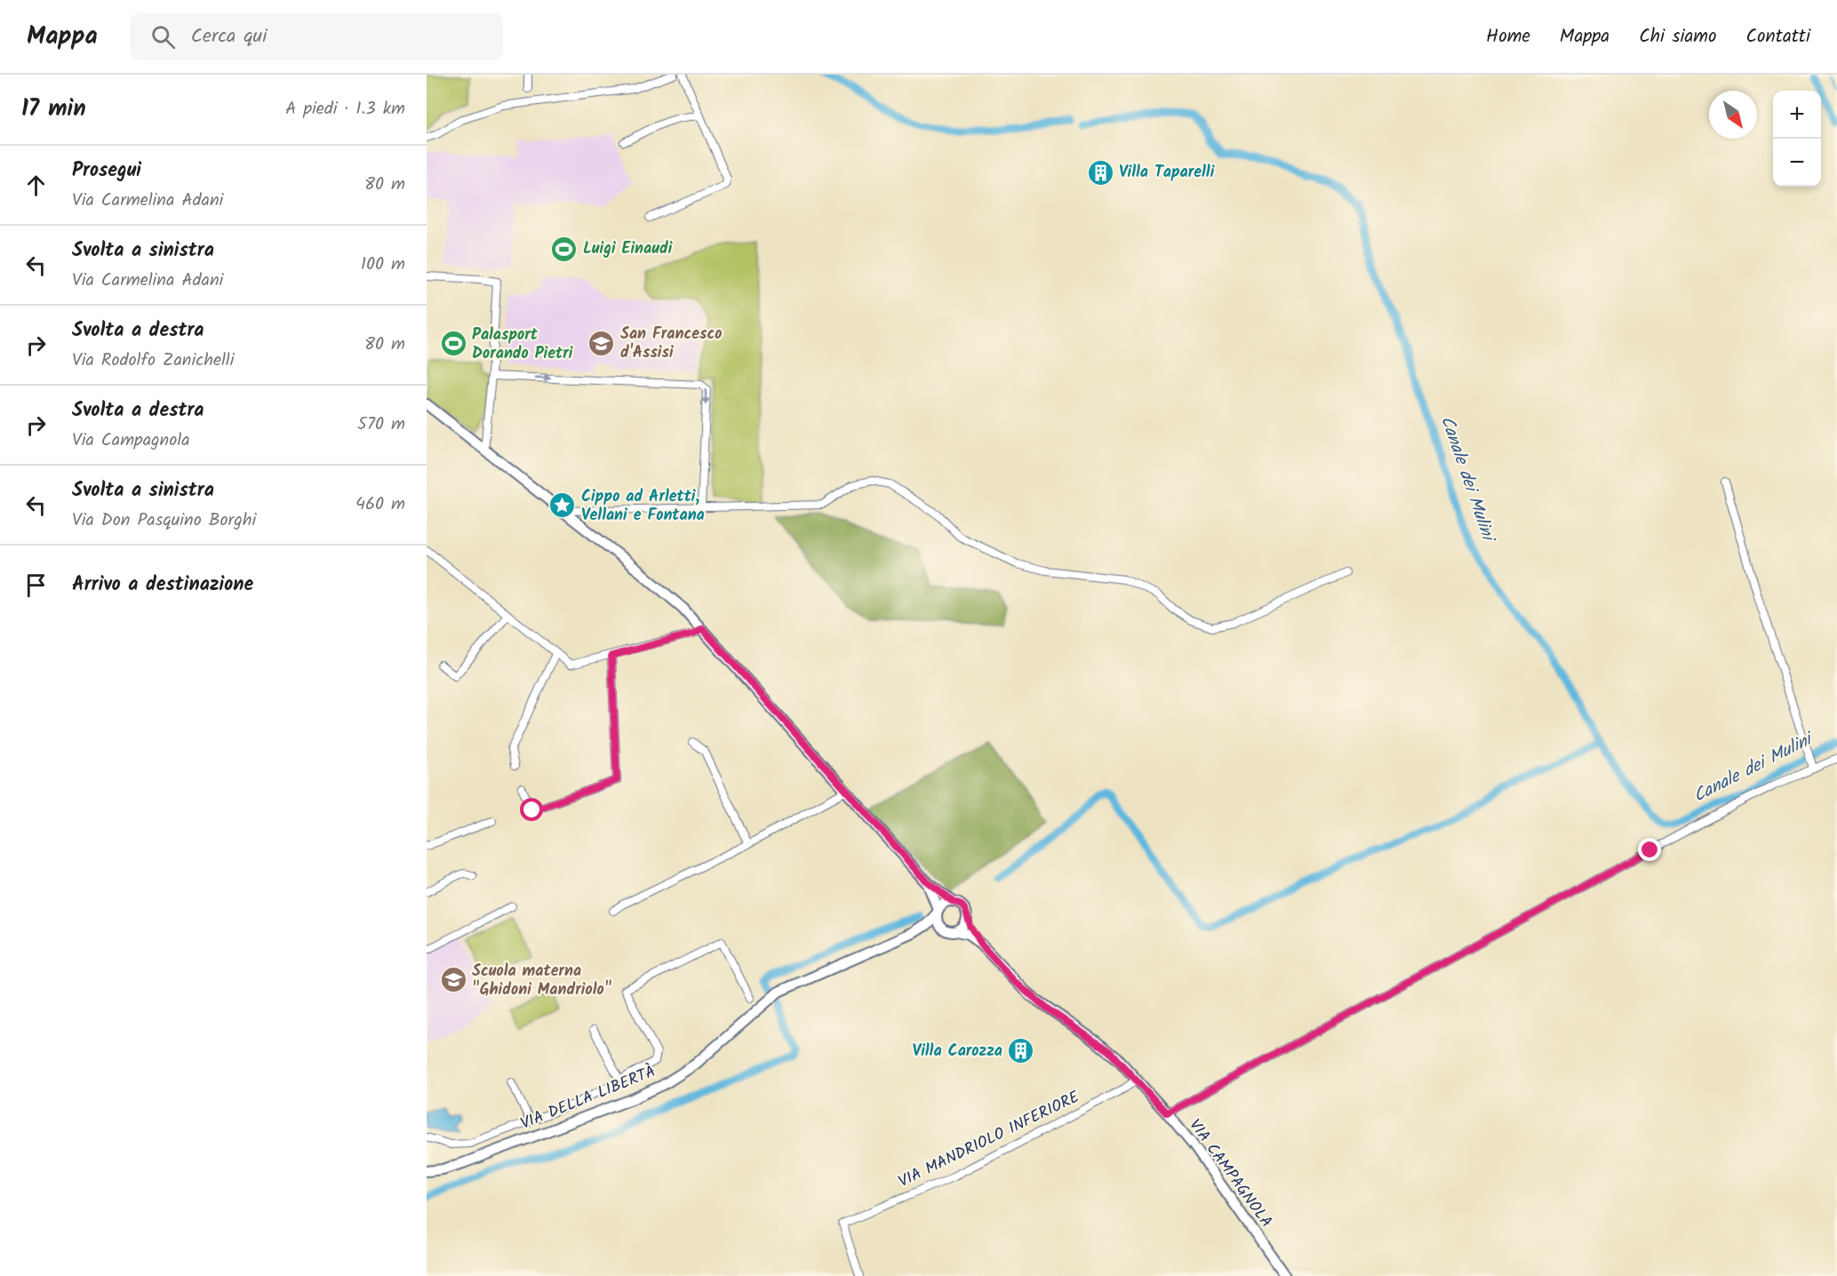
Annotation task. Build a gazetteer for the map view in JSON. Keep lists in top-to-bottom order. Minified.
{"streets":{"main road":["VIA DELLA LIBERTÀ","VIA CAMPAGNOLA"],"street":["VIA MANDRIOLO INFERIORE"]},"crossings":[["VIA DELLA LIBERTÀ","VIA CAMPAGNOLA"],["VIA MANDRIOLO INFERIORE","VIA CAMPAGNOLA"]],"water":["Canale dei Mulini"],"places":{"building":["Villa Taparelli","Villa Carozza"],"sports":["Luigi Einaudi","Palasport Dorando Pietri"],"school or university":["San Francesco d'Assisi","Scuola materna \"Ghidoni Mandriolo\""],"place":["Cippo ad Arletti, Vellani e Fontana"]},"north":"bottom right","page":{"header":"Mappa","search":"Cerca qui","nav":["Home","Mappa","Chi siamo","Contatti"],"heading":["17 min","A piedi · 1.3 km"],"map_buttons":["+","−"],"list":[["Prosegui","Via Carmelina Adani","80 m"],["Svolta a sinistra","Via Carmelina Adani","100 m"],["Svolta a destra","Via Rodolfo Zanichelli","80 m"],["Svolta a destra","Via Campagnola","570 m"],["Svolta a sinistra","Via Don Pasquino Borghi","460 m"],"Arrivo a destinazione"]}}
